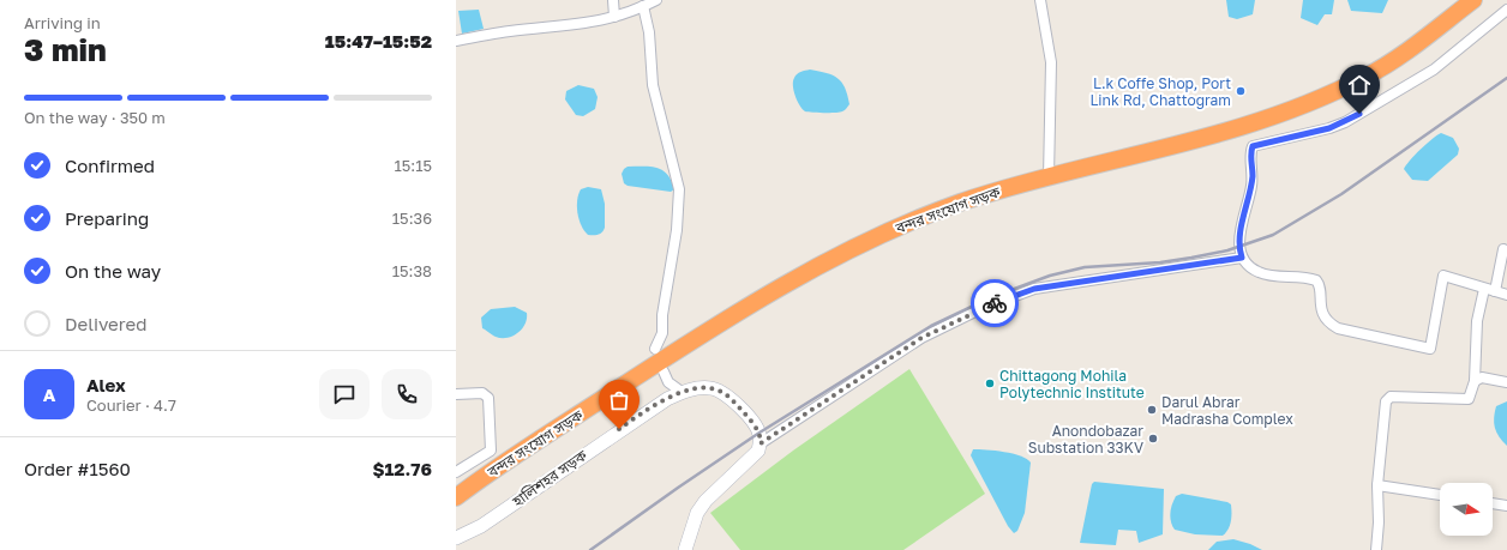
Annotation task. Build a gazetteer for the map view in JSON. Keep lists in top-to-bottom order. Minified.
{"streets":{"highway":["বন্দর সংযোগ সড়ক"],"street":["হালিশহর সড়ক"]},"places":["L.k Coffe Shop, Port Link Rd, Chattogram","Chittagong Mohila Polytechnic Institute","Darul Abrar Madrasha Complex","Anondobazar Substation 33KV"],"north":"right","page":{"heading":["3 min","Arriving in","15:47–15:52"],"panel":["Alex","Courier · 4.7","Order #1560","$12.76"],"bar":"On the way · 350 m","list":[["Confirmed","15:15"],["Preparing","15:36"],["On the way","15:38"],"Delivered"],"round":"A"}}
